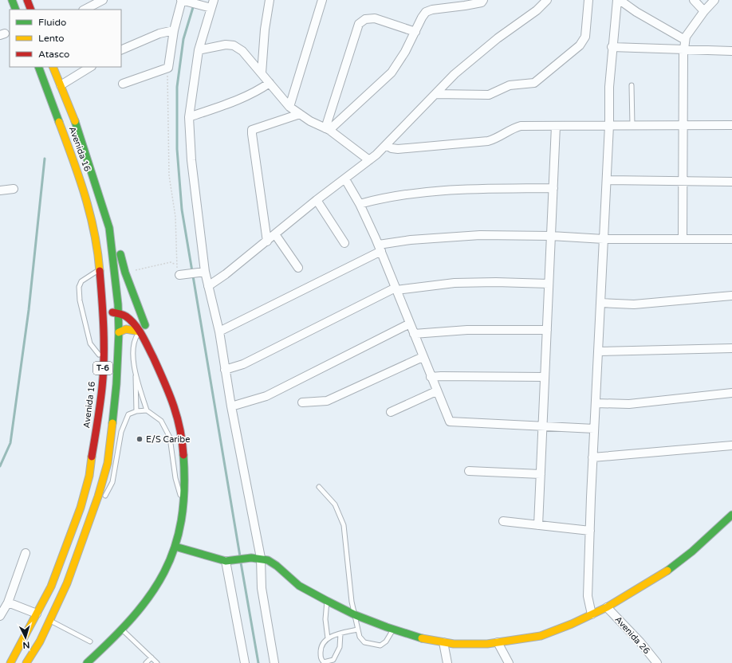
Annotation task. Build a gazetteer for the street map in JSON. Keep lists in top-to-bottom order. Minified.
{"streets":{"main road":["Avenida 16","T-6"],"street":["Avenida 26"]},"crossings":[["Avenida 16","T-6"]],"places":["E/S Caribe"],"legend":["Fluido","Lento","Atasco"],"north":"bottom"}
